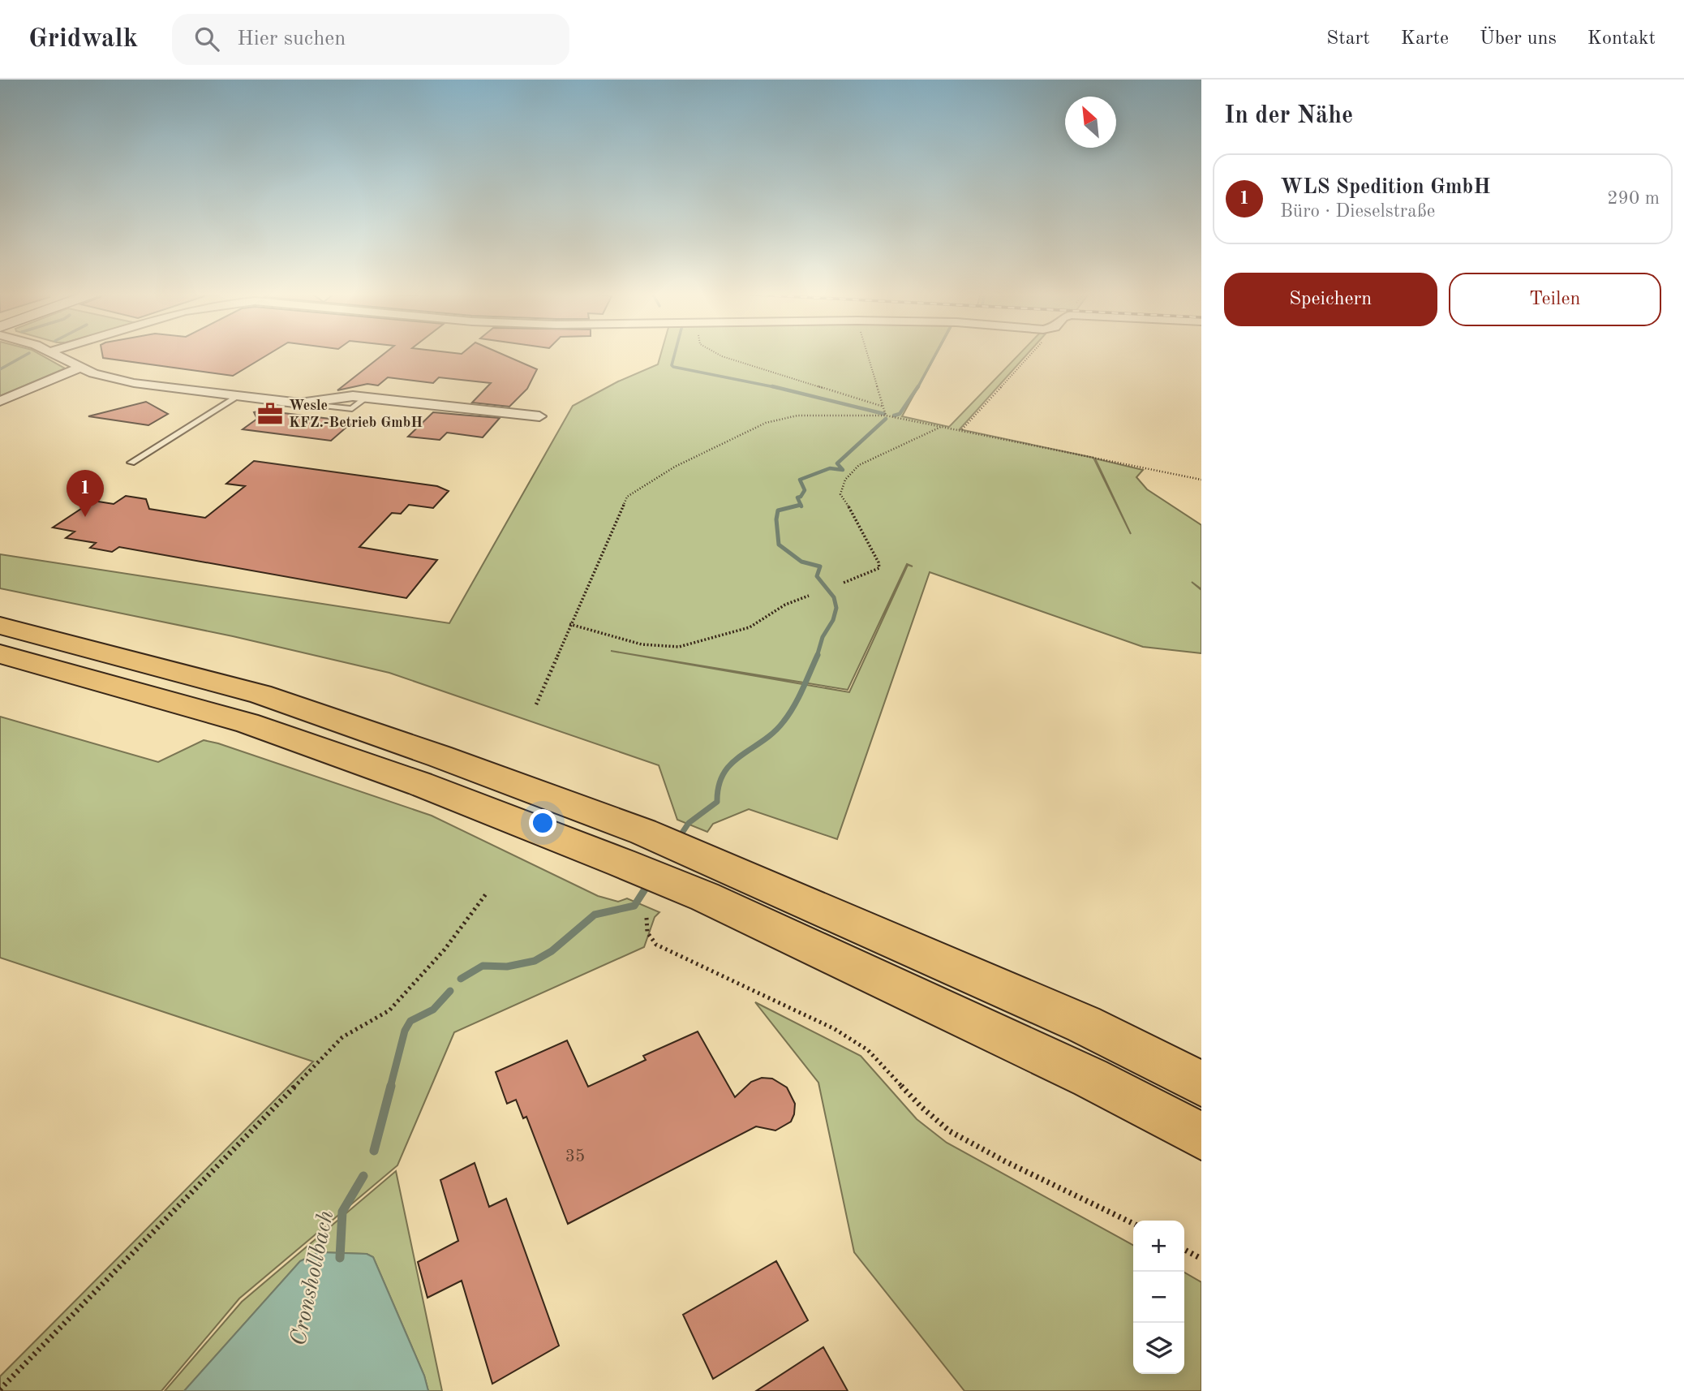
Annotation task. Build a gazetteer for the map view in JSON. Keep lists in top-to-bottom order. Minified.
{"water":["Cronshollbach"],"places":{"office":["Wesle KFZ.-Betrieb GmbH"]},"house_numbers":["35"],"north":"top left","page":{"header":"Gridwalk","search":"Hier suchen","nav":["Start","Karte","Über uns","Kontakt"],"heading":"In der Nähe","list":[{"mark":"1","name":"WLS Spedition GmbH","note":"Büro · Dieselstraße","value":"290 m"}],"buttons":["Speichern","Teilen"],"pins":"1","map_buttons":["+","−"]}}
